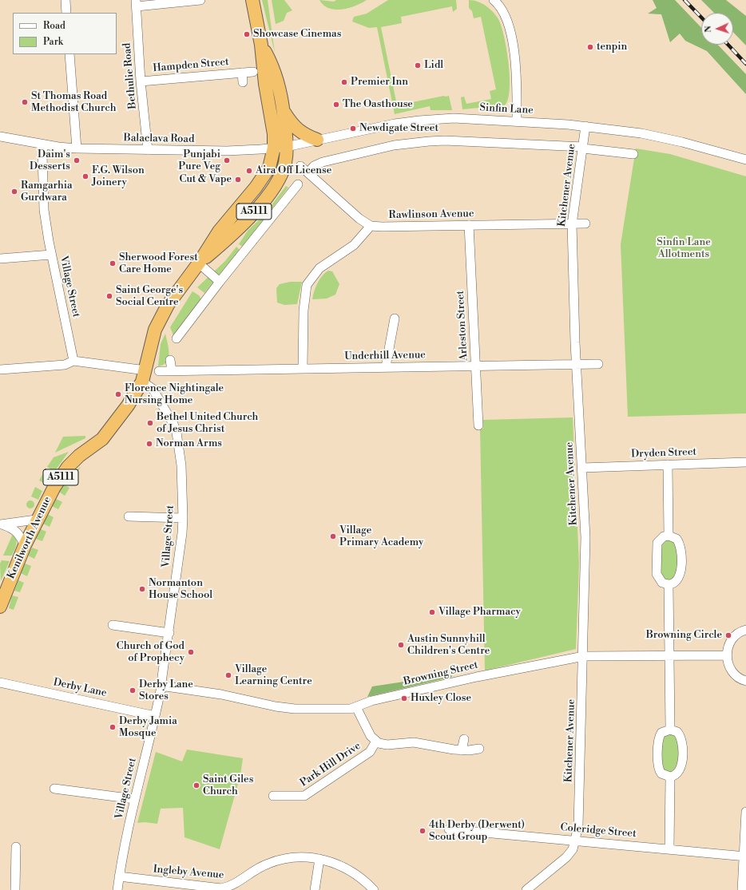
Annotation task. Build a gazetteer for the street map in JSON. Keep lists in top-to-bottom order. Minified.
{"streets":{"highway":["A5111","Kenilworth Avenue"],"street":["Hampden Street","Bethulie Road","Sinfin Lane","Balaclava Road","Kitchener Avenue","Rawlinson Avenue","Village Street","Arleston Street","Underhill Avenue","Dryden Street","Browning Street","Derby Lane","Park Hill Drive","Coleridge Street","Ingleby Avenue"]},"crossings":[["Hampden Street","Bethulie Road"],["Bethulie Road","Balaclava Road"],["Sinfin Lane","Balaclava Road"],["Sinfin Lane","Kitchener Avenue"],["Sinfin Lane","A5111"],["Balaclava Road","A5111"],["Balaclava Road","Village Street"],["Kitchener Avenue","Rawlinson Avenue"],["Kitchener Avenue","Underhill Avenue"],["Kitchener Avenue","Dryden Street"],["Kitchener Avenue","Browning Street"],["Kitchener Avenue","Coleridge Street"],["A5111","Village Street"],["A5111","Kenilworth Avenue"],["Rawlinson Avenue","Arleston Street"],["Village Street","Kenilworth Avenue"],["Village Street","Browning Street"],["Village Street","Derby Lane"],["Village Street","Ingleby Avenue"],["Arleston Street","Underhill Avenue"]],"parks":["Sinfin Lane Allotments"],"places":["Showcase Cinemas","tenpin","Lidl","Premier Inn","St Thomas Road Methodist Church","The Oasthouse","Newdigate Street","Daim's Desserts","Punjabi Pure Veg","Aira Off License","F.G. Wilson Joinery","Cut & Vape","Ramgarhia Gurdwara","Sherwood Forest Care Home","Saint George's Social Centre","Florence Nightingale Nursing Home","Bethel United Church of Jesus Christ","Norman Arms","Village Primary Academy","Normanton House School","Village Pharmacy","Browning Circle","Austin Sunnyhill Children's Centre","Church of God of Prophecy","Village Learning Centre","Derby Lane Stores","Huxley Close","Derby Jamia Mosque","Saint Giles Church","4th Derby (Derwent) Scout Group"],"legend":["Road","Park"],"north":"left"}
